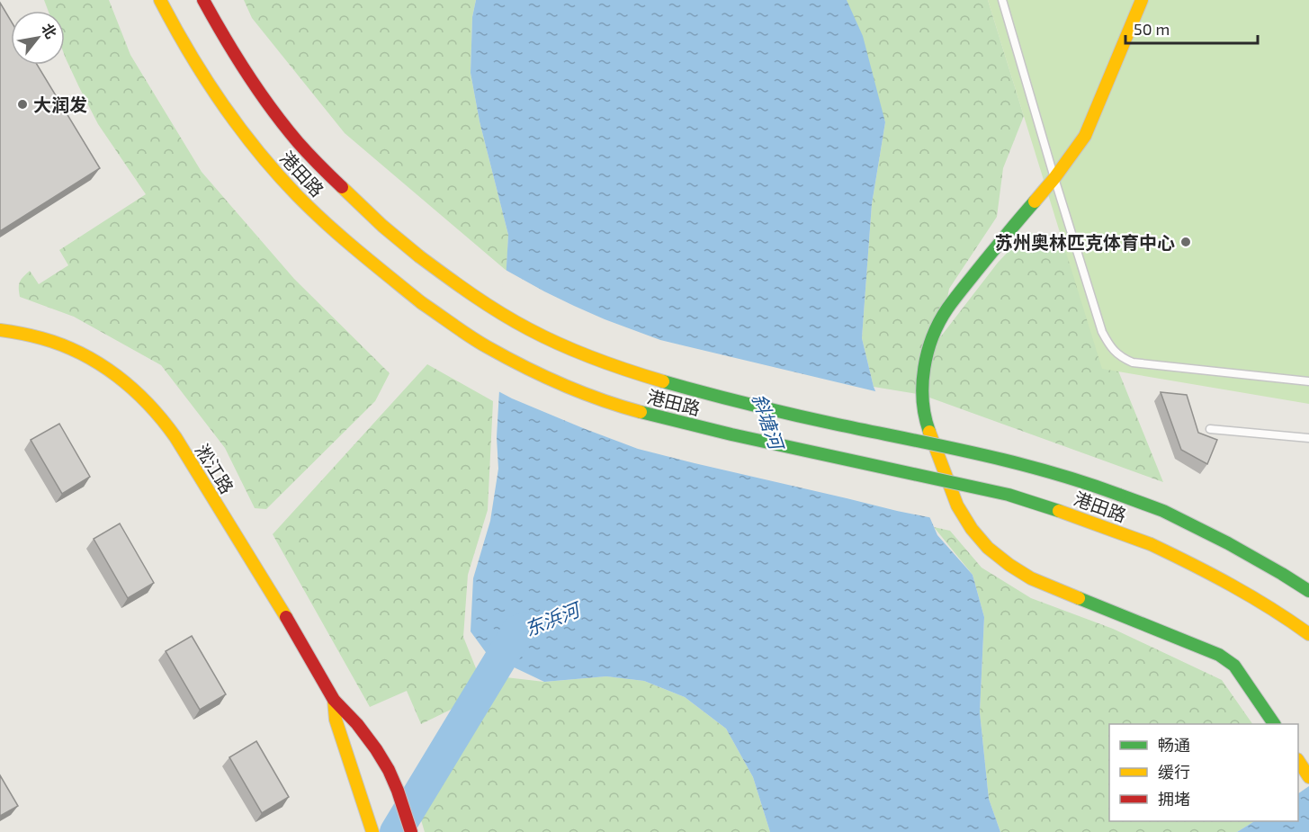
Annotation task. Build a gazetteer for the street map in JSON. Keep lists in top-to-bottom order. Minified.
{"streets":{"main road":["港田路","淞江路"]},"water":["斜塘河","东浜河"],"places":["大润发","苏州奥林匹克体育中心"],"legend":["畅通","缓行","拥堵"],"scale_bar":"50 m","north":"top right"}
